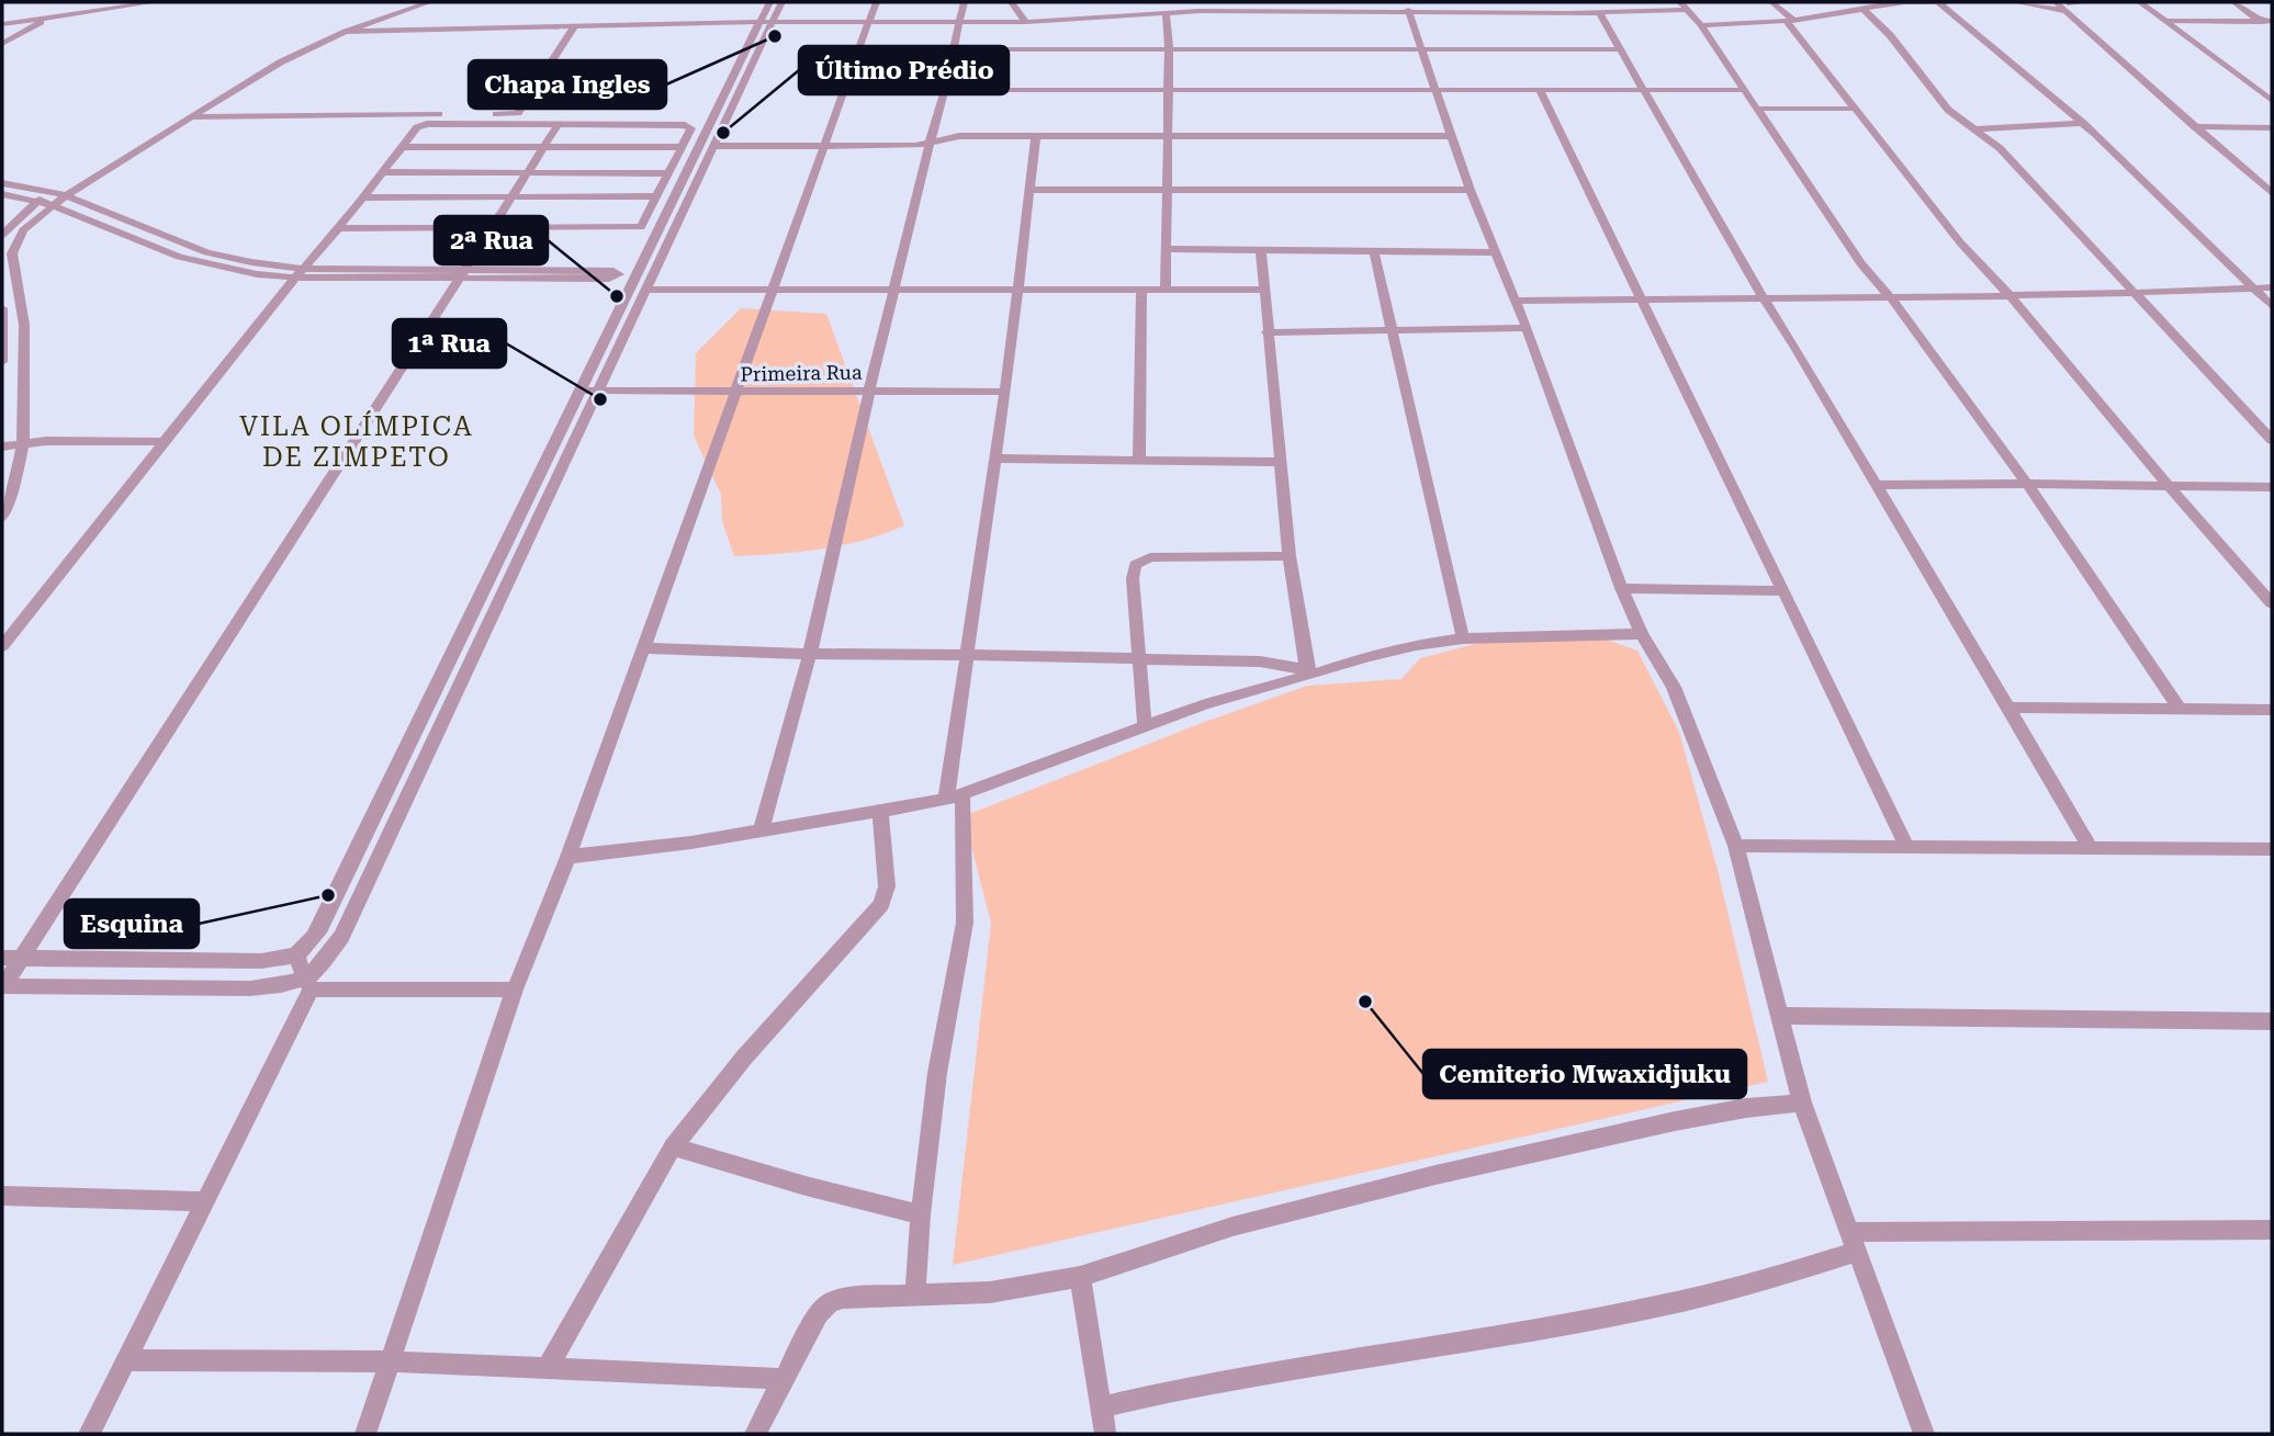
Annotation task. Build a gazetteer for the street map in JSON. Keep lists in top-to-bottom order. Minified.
{"streets":{"street":["Primeira Rua"]},"districts":["VILA OLÍMPICA DE ZIMPETO"],"places":["Chapa Ingles","Último Prédio","2ª Rua","1ª Rua","Esquina","Cemiterio Mwaxidjuku"]}
